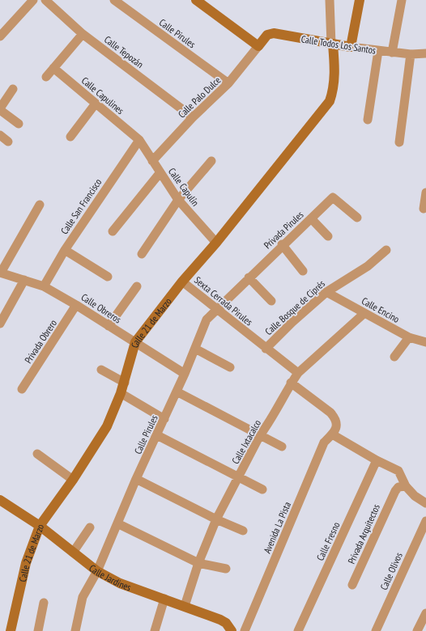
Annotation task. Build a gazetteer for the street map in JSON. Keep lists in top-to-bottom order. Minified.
{"streets":{"street":["Calle Pirules","Calle Todos Los Santos","Calle Tepozán","Calle Capulines","Calle Palo Dulce","Calle Capulín","Calle San Francisco","Privada Pirules","Sexta Cerrada Pirules","Calle Bosque de Ciprés","Calle Obreros","Calle Encino","Calle 21 de Marzo","Privada Obrero","Calle Ixtacalco","Avenida La Pista","Privada Arquitectos","Calle Fresno","Calle Olivos","Calle Jardines"]},"crossings":[["Calle Pirules","Calle Palo Dulce"],["Calle Pirules","Privada Pirules"],["Calle Pirules","Sexta Cerrada Pirules"],["Calle Pirules","Calle Obreros"],["Calle Pirules","Calle Jardines"],["Calle Todos Los Santos","Calle Palo Dulce"],["Calle Todos Los Santos","Calle 21 de Marzo"],["Calle Tepozán","Calle Palo Dulce"],["Calle Capulines","Calle Capulín"],["Calle Capulines","Calle San Francisco"],["Calle Palo Dulce","Calle Capulín"],["Calle Capulín","Calle San Francisco"],["Calle Capulín","Calle 21 de Marzo"],["Calle San Francisco","Calle Obreros"],["Privada Pirules","Sexta Cerrada Pirules"],["Sexta Cerrada Pirules","Calle Bosque de Ciprés"],["Sexta Cerrada Pirules","Calle 21 de Marzo"],["Sexta Cerrada Pirules","Calle Ixtacalco"],["Calle Bosque de Ciprés","Calle Encino"],["Calle Obreros","Calle 21 de Marzo"],["Calle Obreros","Privada Obrero"],["Calle Encino","Calle Ixtacalco"],["Calle 21 de Marzo","Calle Jardines"],["Calle Ixtacalco","Calle Jardines"]]}
